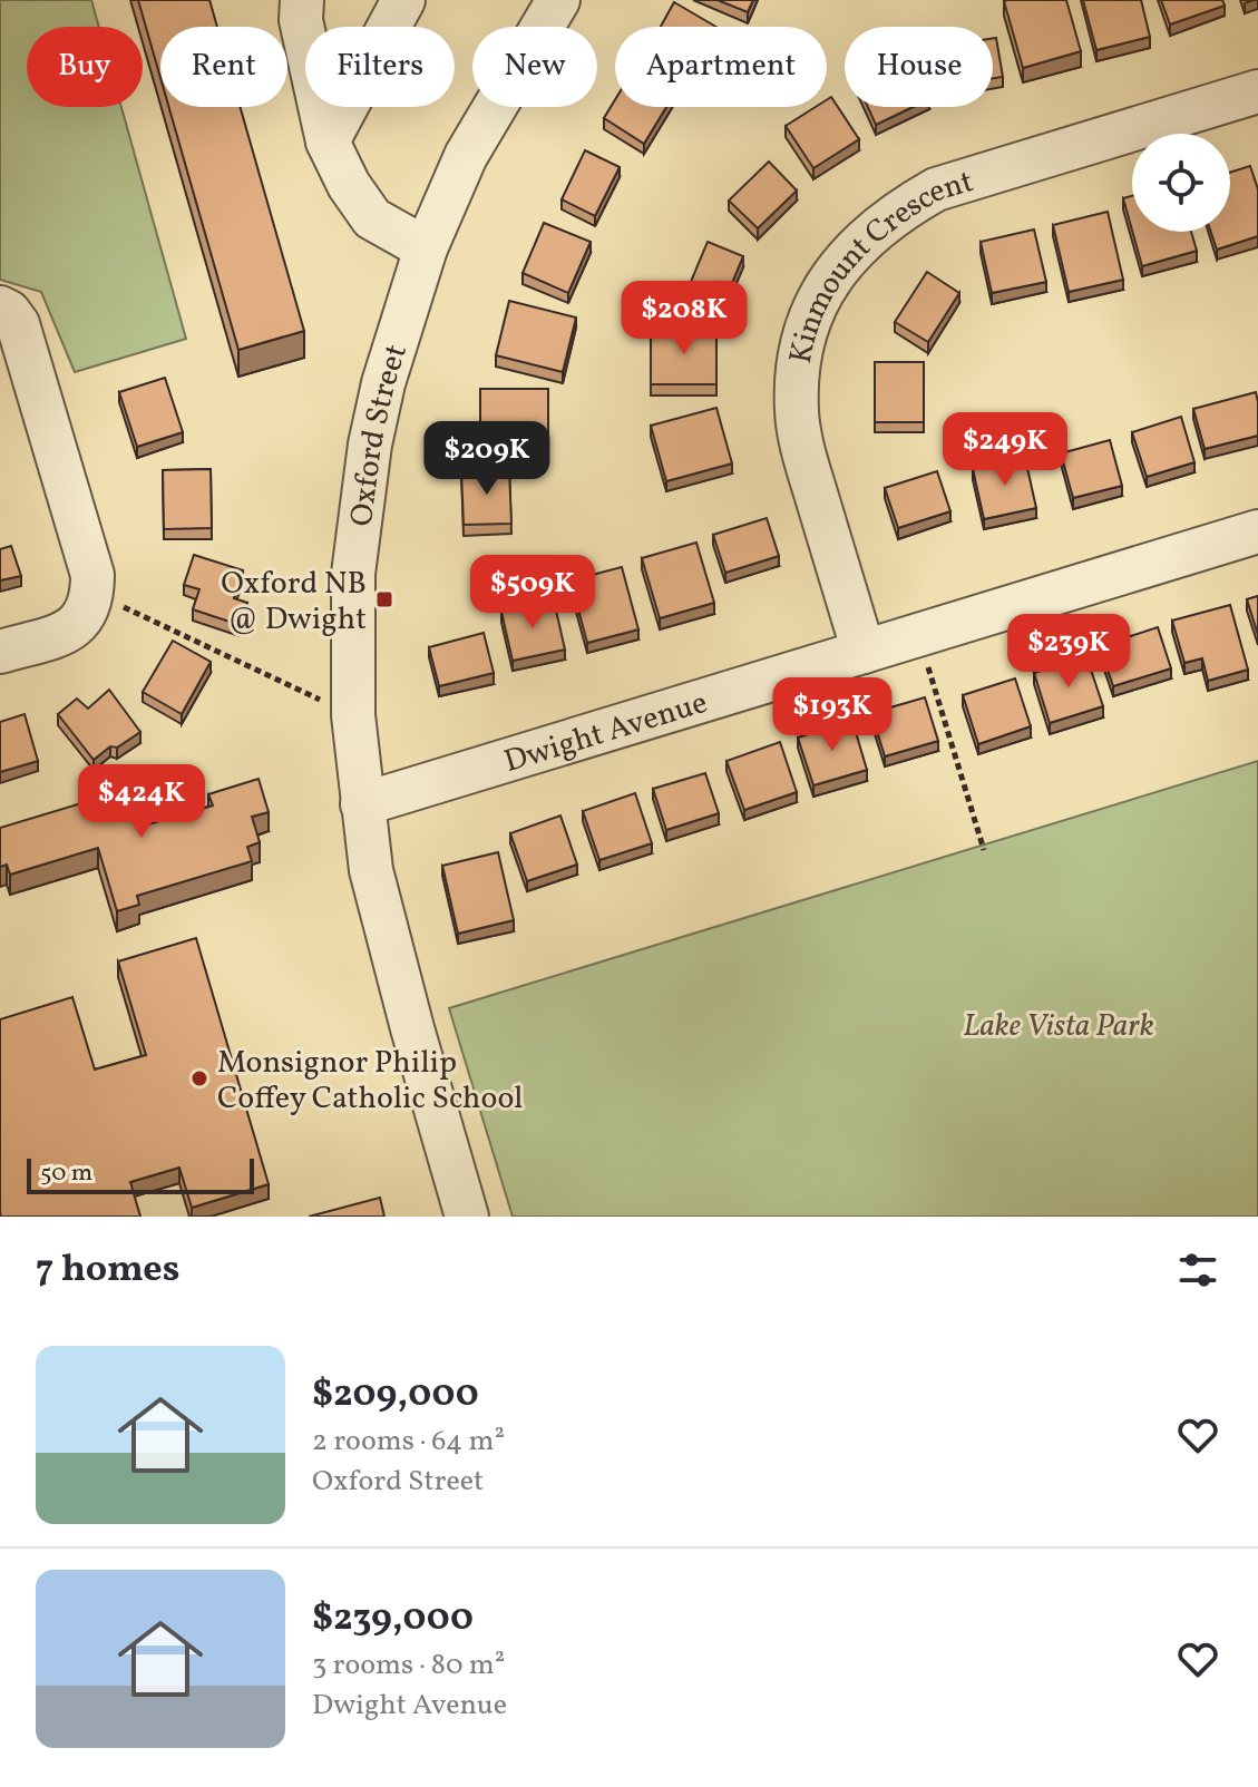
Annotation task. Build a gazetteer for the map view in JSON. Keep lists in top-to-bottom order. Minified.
{"streets":{"street":["Kinmount Crescent","Oxford Street","Dwight Avenue"]},"crossings":[["Kinmount Crescent","Dwight Avenue"],["Oxford Street","Dwight Avenue"]],"parks":["Lake Vista Park"],"places":{"transit":["Oxford NB @ Dwight"],"other":["Monsignor Philip Coffey Catholic School"]},"scale_bar":"50 m","page":{"chip":["Buy","Rent","Filters","New","Apartment","House"],"price":["$208K","$249K","$209K","$509K","$239K","$193K","$424K"],"scale":"50 m","heading":"7 homes","list":[{"name":"$209,000","note":"2 rooms · 64 m² · Oxford Street"},{"name":"$239,000","note":"3 rooms · 80 m² · Dwight Avenue"}]}}
